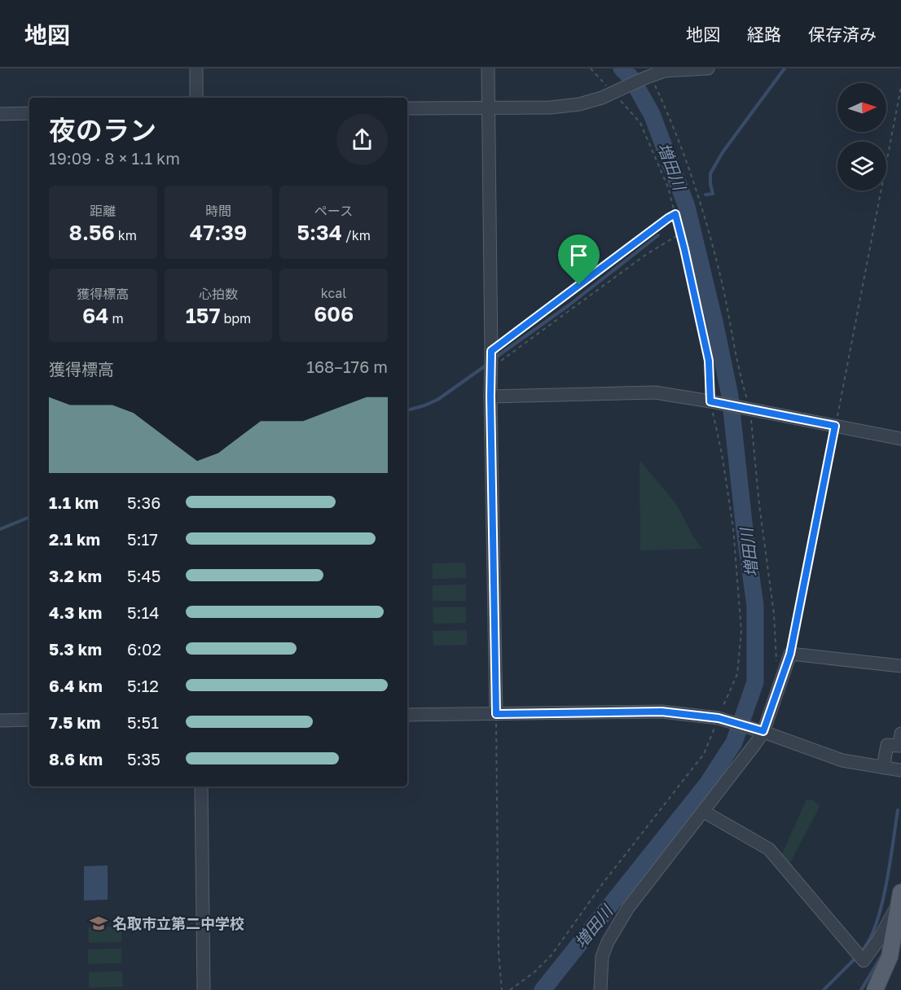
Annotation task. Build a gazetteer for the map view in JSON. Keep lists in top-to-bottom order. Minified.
{"water":["増田川"],"places":{"school or university":["名取市立第二中学校"]},"north":"right","page":{"header":"地図","nav":["地図","経路","保存済み"],"heading":["夜のラン","19:09 · 8 × 1.1 km"],"stats":[["距離","8.56 km"],["時間","47:39"],["ペース","5:34 /km"],["獲得標高","64 m"],["心拍数","157 bpm"],["kcal","606"]],"chart":["獲得標高","168–176 m"],"list":[{"name":"1.1 km","note":"5:36"},{"name":"2.1 km","note":"5:17"},{"name":"3.2 km","note":"5:45"},{"name":"4.3 km","note":"5:14"},{"name":"5.3 km","note":"6:02"},{"name":"6.4 km","note":"5:12"},{"name":"7.5 km","note":"5:51"},{"name":"8.6 km","note":"5:35"}]}}
